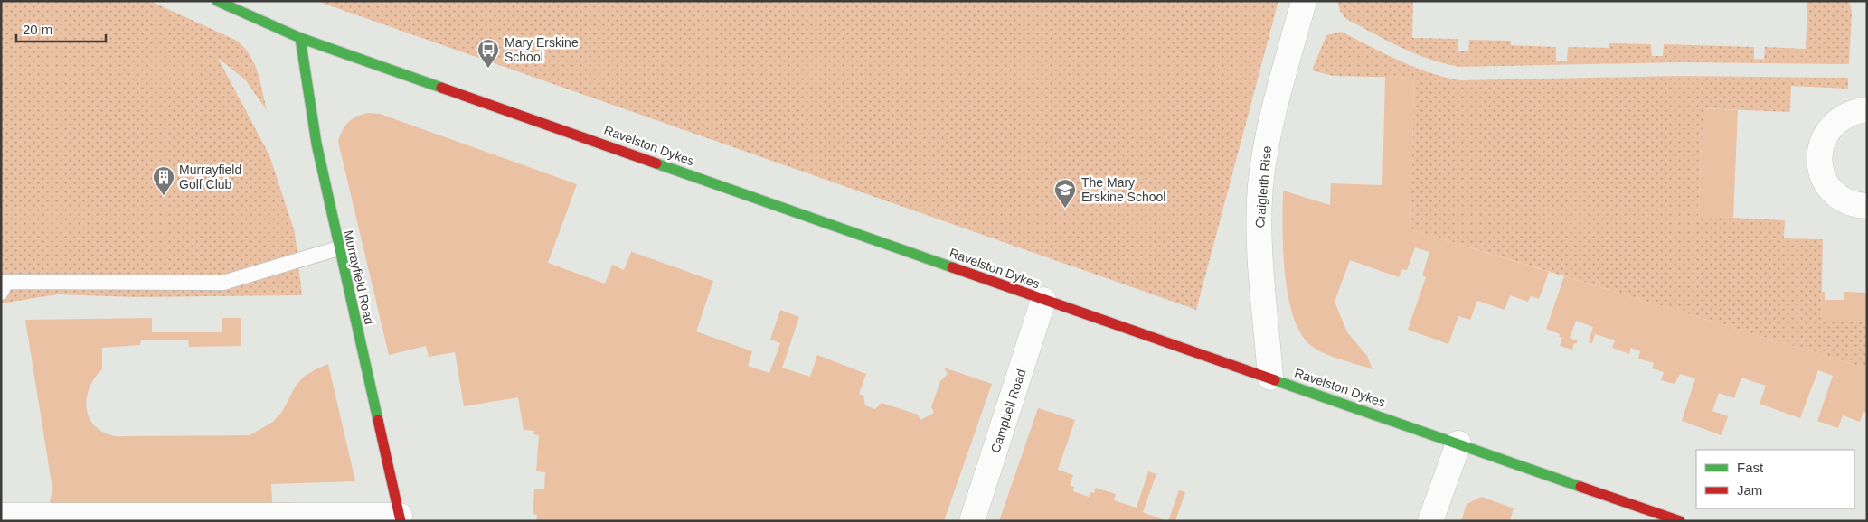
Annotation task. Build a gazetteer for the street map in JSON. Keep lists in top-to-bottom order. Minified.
{"streets":{"street":["Ravelston Dykes","Craigleith Rise","Murrayfield Road","Campbell Road"]},"crossings":[["Ravelston Dykes","Craigleith Rise"],["Ravelston Dykes","Murrayfield Road"],["Ravelston Dykes","Campbell Road"]],"places":{"bus stop":["Mary Erskine School"],"building":["Murrayfield Golf Club"],"school or university":["The Mary Erskine School"]},"legend":["Fast","Jam"],"scale_bar":"20 m"}
